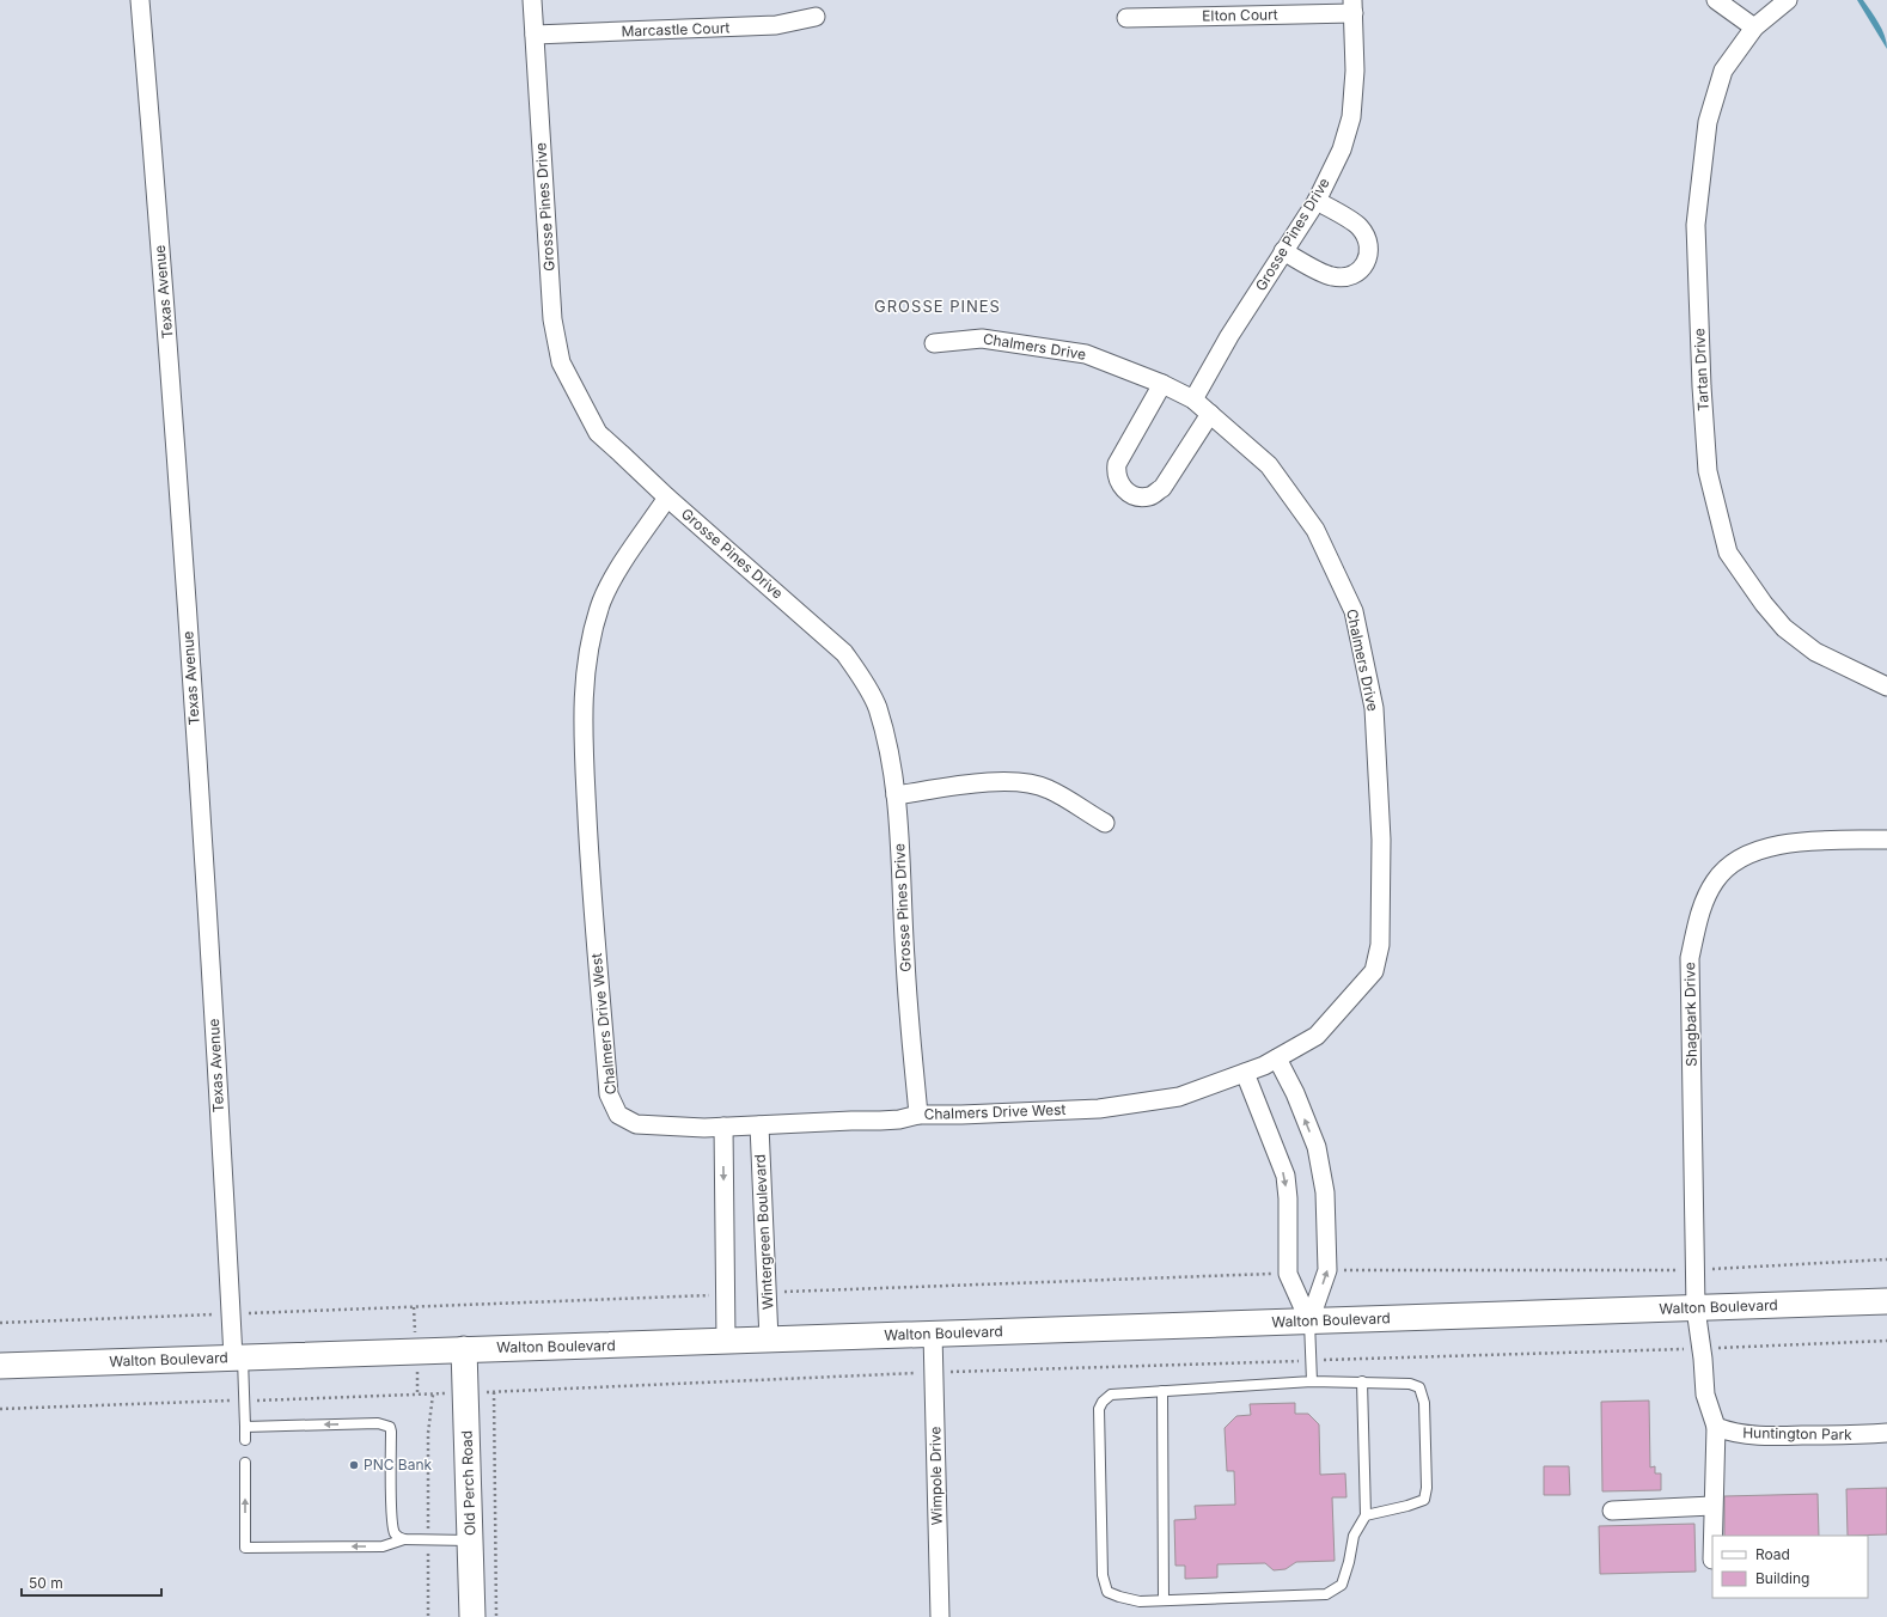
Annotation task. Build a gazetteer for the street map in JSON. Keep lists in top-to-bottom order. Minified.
{"streets":{"main road":["Walton Boulevard","Old Perch Road"],"street":["Elton Court","Marcastle Court","Grosse Pines Drive","Texas Avenue","Chalmers Drive","Tartan Drive","Shagbark Drive","Chalmers Drive West","Wintergreen Boulevard","Huntington Park","Wimpole Drive"]},"crossings":[["Elton Court","Grosse Pines Drive"],["Marcastle Court","Grosse Pines Drive"],["Grosse Pines Drive","Chalmers Drive"],["Grosse Pines Drive","Chalmers Drive West"],["Texas Avenue","Walton Boulevard"],["Chalmers Drive","Chalmers Drive West"],["Shagbark Drive","Walton Boulevard"],["Chalmers Drive West","Wintergreen Boulevard"],["Wintergreen Boulevard","Walton Boulevard"],["Walton Boulevard","Wimpole Drive"],["Walton Boulevard","Old Perch Road"]],"districts":["GROSSE PINES"],"places":["PNC Bank"],"legend":["Road","Building"],"scale_bar":"50 m"}
